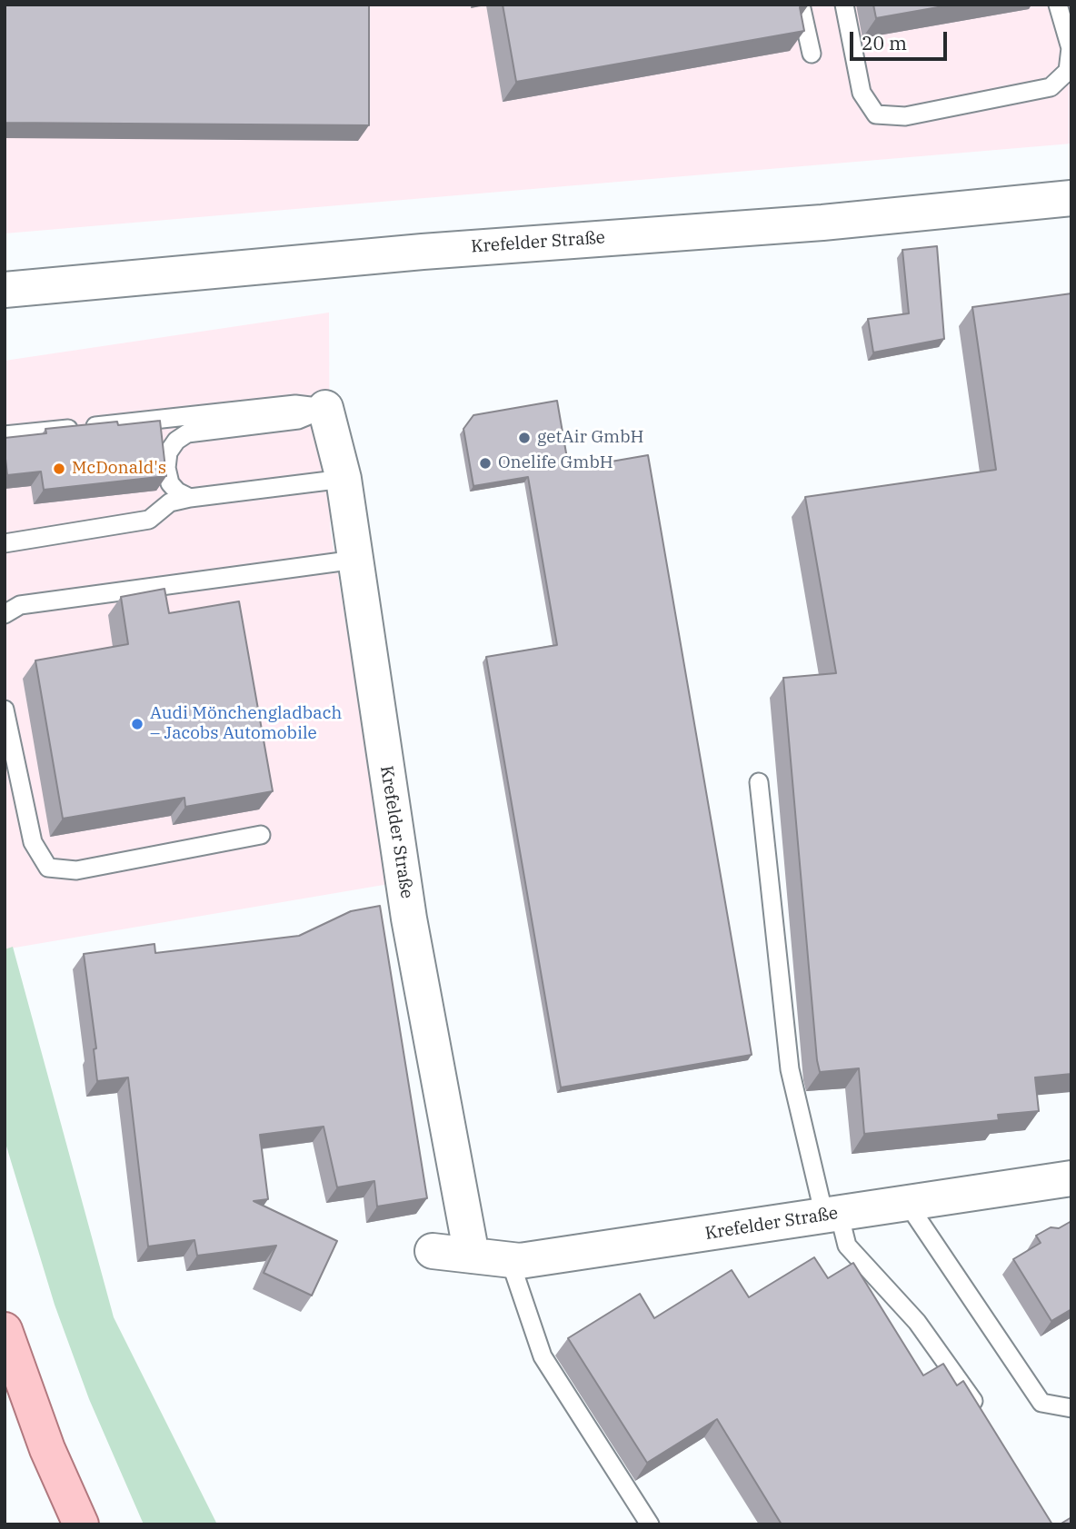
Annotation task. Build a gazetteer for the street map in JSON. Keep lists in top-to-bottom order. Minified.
{"streets":{"street":["Krefelder Straße"]},"places":["getAir GmbH","Onelife GmbH","McDonald's","Audi Mönchengladbach – Jacobs Automobile"],"scale_bar":"20 m"}
